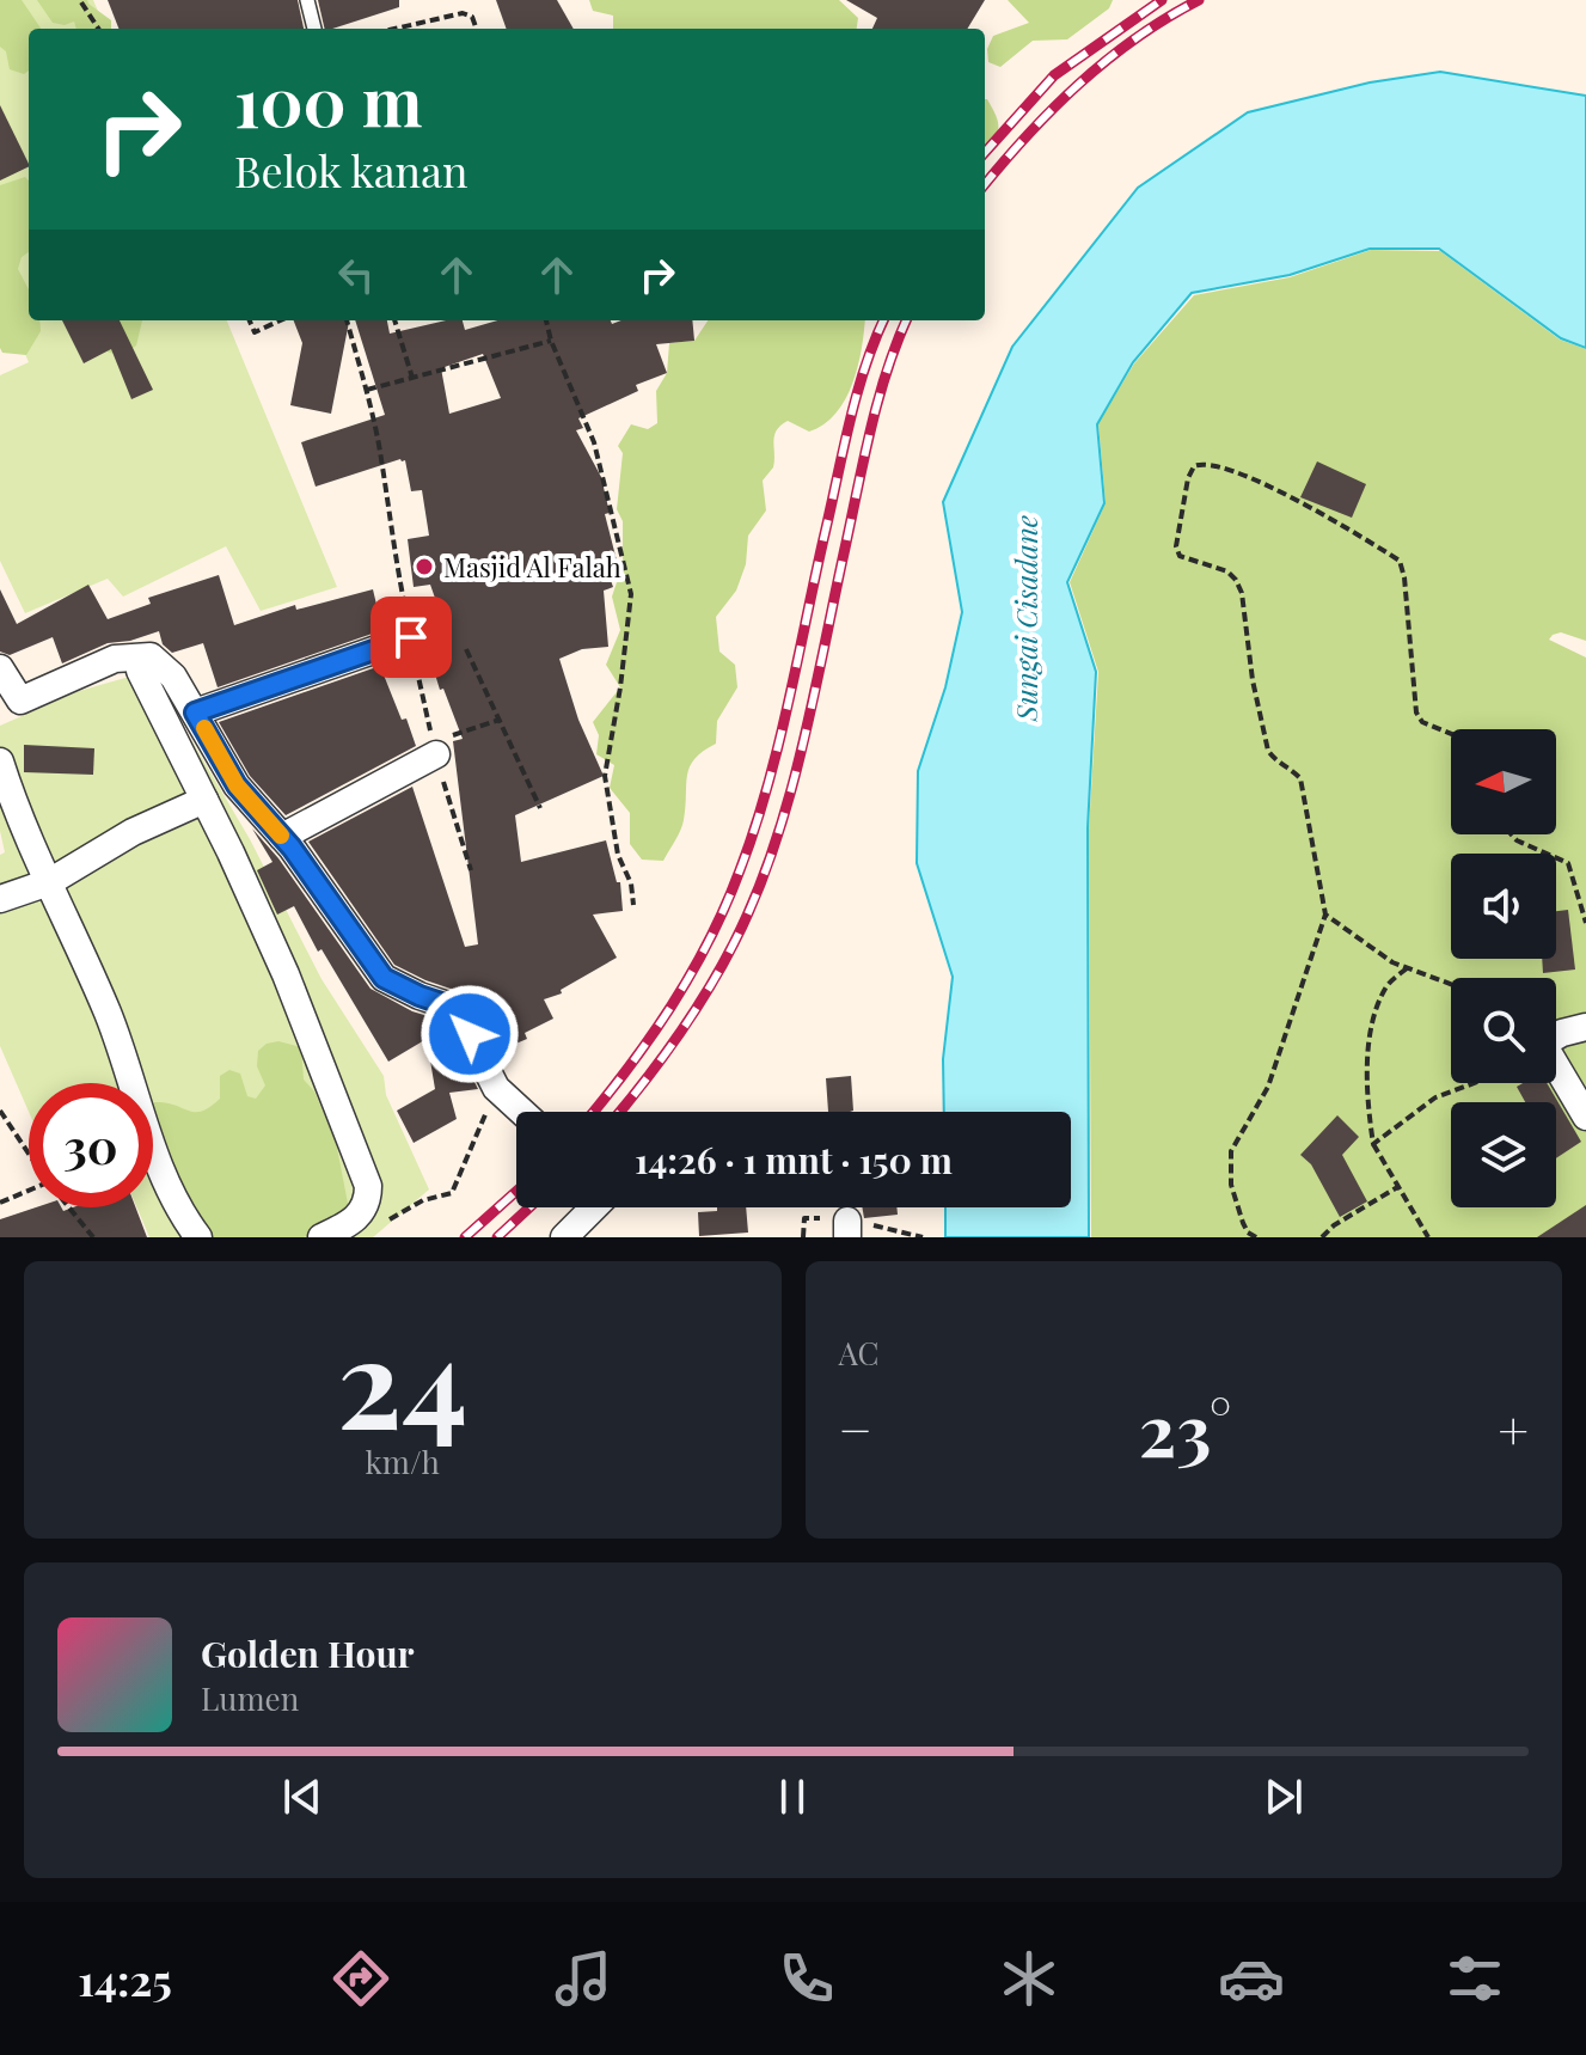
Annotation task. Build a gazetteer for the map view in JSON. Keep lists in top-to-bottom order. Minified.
{"water":["Sungai Cisadane"],"places":["Masjid Al Falah"],"north":"left","page":{"turn":["100 m","Belok kanan"],"limit":"30","trip":"14:26 · 1 mnt · 150 m","tile":[["24","km/h"],"AC"],"heat":["−","23°","+"],"song":["Golden Hour","Lumen"],"tabs":"14:25"}}
